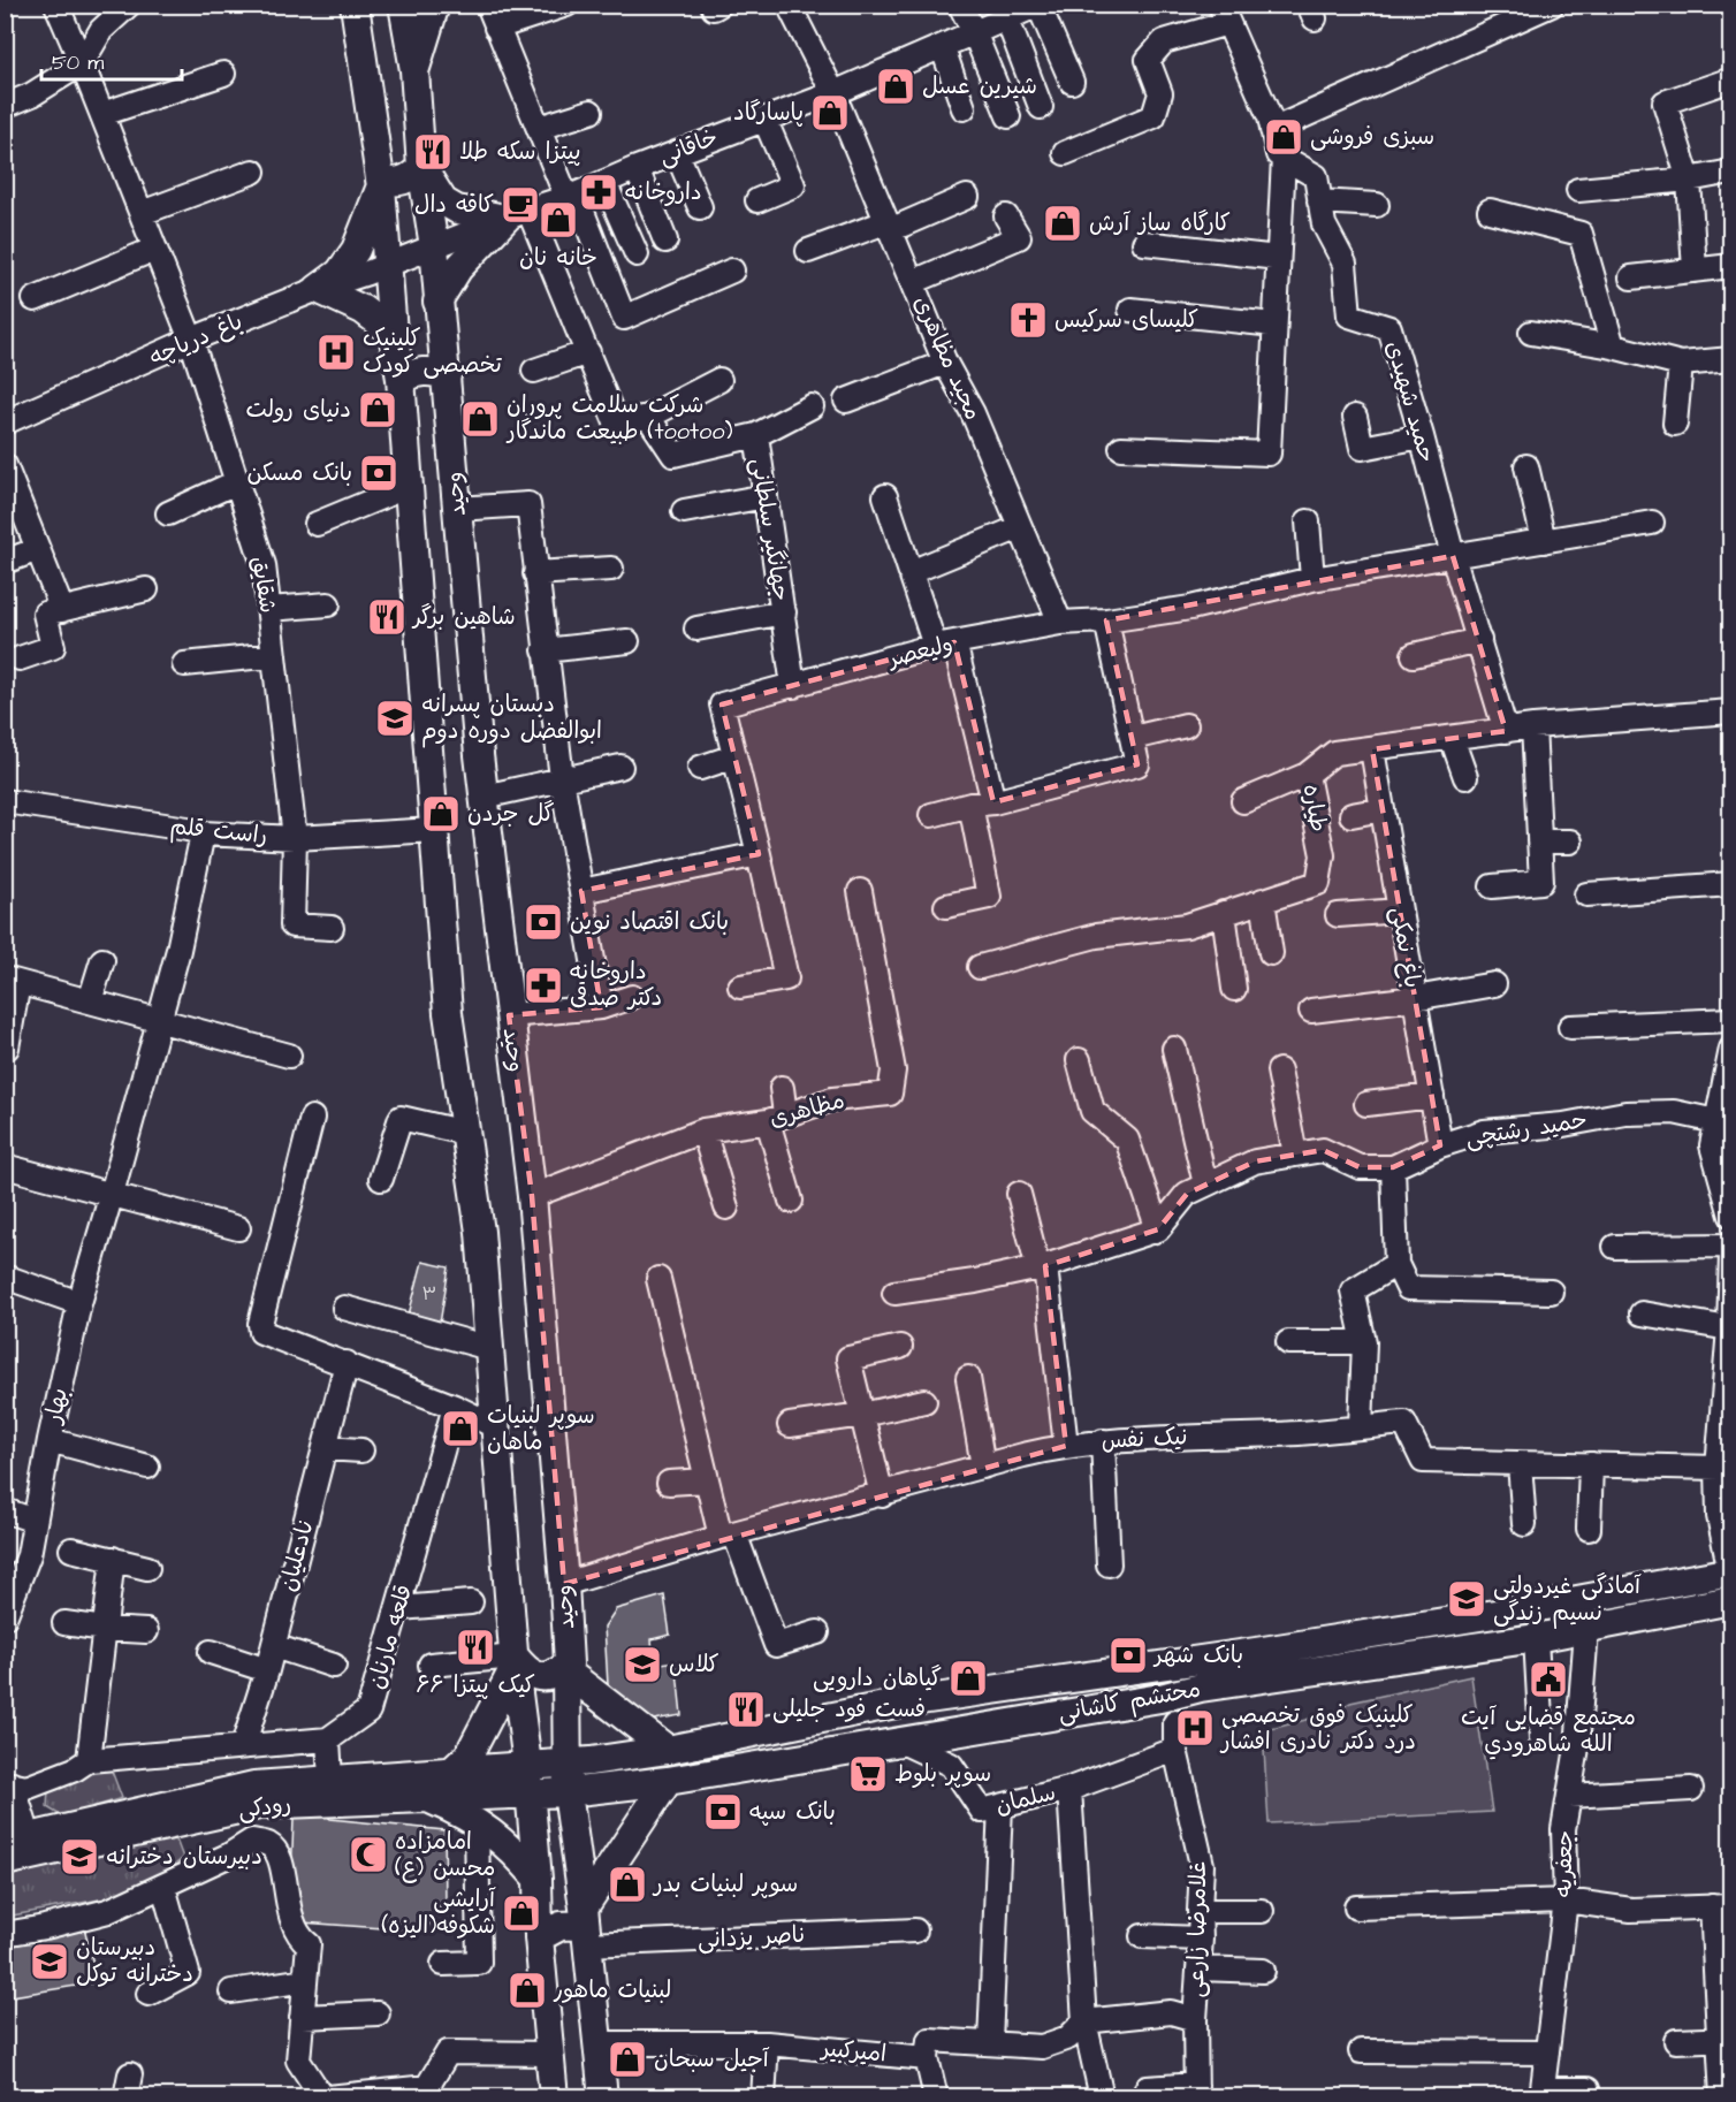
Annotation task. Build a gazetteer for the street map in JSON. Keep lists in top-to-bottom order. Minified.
{"streets":{"main road":["وحید","محتشم کاشانی","رودکی"],"street":["خاقانی","باغ دریاچه","مجید مظاهری","حمید شهیدی","جهانگیر سلطانی","شقایق","ولیعصر","طیاره","راست قلم","باغ نمکی","مظاهری","حمید رشتچی","بهار","نیک نفس","نادعلیان","قلعه مارنان","سلمان","جعفریه","غلامرضا زارعی","ناصر یزدانی","امیرکبیر"]},"crossings":[["خاقانی","باغ دریاچه"],["خاقانی","مجید مظاهری"],["خاقانی","وحید"],["باغ دریاچه","وحید"],["باغ دریاچه","شقایق"],["مجید مظاهری","ولیعصر"],["حمید شهیدی","ولیعصر"],["حمید شهیدی","طیاره"],["وحید","راست قلم"],["وحید","مظاهری"],["وحید","نیک نفس"],["وحید","محتشم کاشانی"],["وحید","رودکی"],["وحید","ناصر یزدانی"],["وحید","امیرکبیر"],["جهانگیر سلطانی","ولیعصر"],["شقایق","راست قلم"],["طیاره","باغ نمکی"],["راست قلم","بهار"],["باغ نمکی","حمید رشتچی"],["محتشم کاشانی","سلمان"],["محتشم کاشانی","رودکی"],["محتشم کاشانی","جعفریه"],["سلمان","غلامرضا زارعی"]],"places":{"shop":["شیرین عسل","پاسارگاد","سبزی فروشی","خانه نان","کارگاه ساز آرش","دنیای رولت","شرکت سلامت پروران طبیعت ماندگار (tootoo)","گل جردن","سوپر لبنیات ماهان","گیاهان دارویی","سوپر لبنیات بدر","آرایشی شکوفه(الیزه)","لبنیات ماهور","آجیل سبحان"],"restaurant":["پیتزا سکه طلا","شاهین برگر","کیک پیتزا ۶۶","فست فود جلیلی"],"pharmacy":["داروخانه","داروخانه دکتر صدقی"],"cafe":["کافه دال"],"church":["کلیسای سرکیس"],"hospital":["کلینیک تخصصی کودک","کلینیک فوق تخصصی درد دکتر نادری افشار"],"bank":["بانک مسکن","بانک اقتصاد نوین","بانک شهر","بانک سپه"],"school or university":["دبستان پسرانه ابوالفضل دوره دوم","آمادگی غیردولتی نسیم زندگی","کلاس","دبیرستان دخترانه","دبیرستان دخترانه توکل"],"public building":["مجتمع قضایی آیت الله شاهرودي"],"supermarket":["سوپر بلوط"],"mosque":["امامزاده محسن (ع)"]},"house_numbers":["۳"],"scale_bar":"50 m"}
